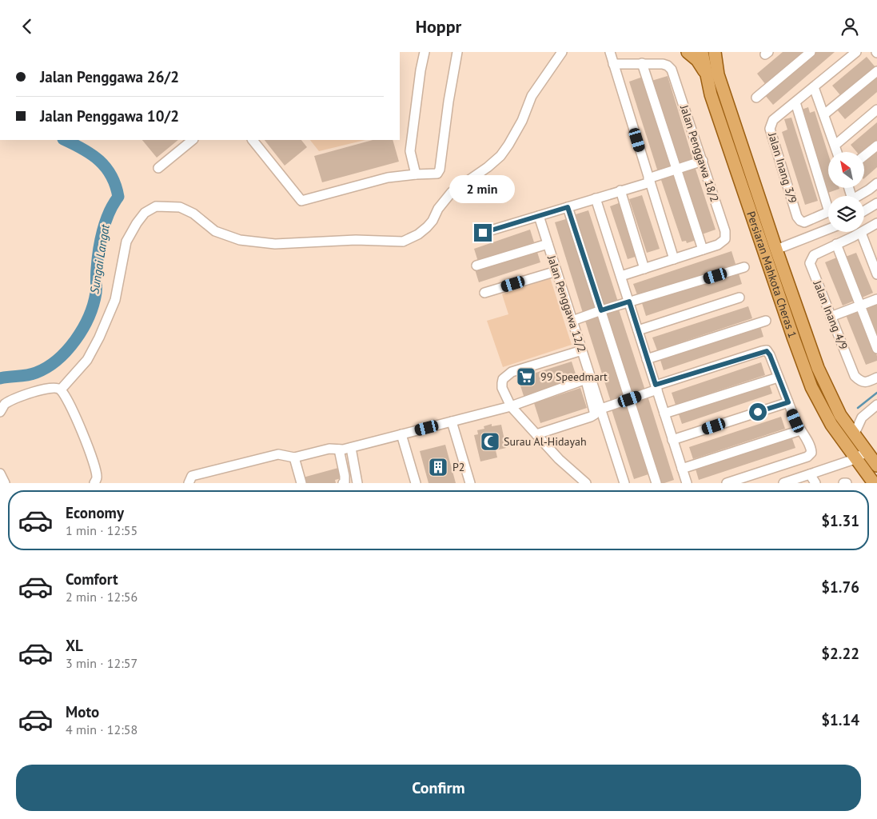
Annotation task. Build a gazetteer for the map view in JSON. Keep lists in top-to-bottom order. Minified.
{"streets":{"main road":["Persiaran Mahkota Cheras 1"],"street":["Jalan Penggawa 18/2","Jalan Inang 3/9","Jalan Penggawa 12/2","Jalan Inang 4/9"]},"water":["Sungai Langat"],"places":{"supermarket":["99 Speedmart"],"mosque":["Surau Al-Hidayah"],"building":["P2"]},"north":"top left","page":{"header":"Hoppr","banner":["Jalan Penggawa 26/2","Jalan Penggawa 10/2"],"bubble":"2 min","list":[{"name":"Economy","note":"1 min · 12:55","value":"$1.31"},{"name":"Comfort","note":"2 min · 12:56","value":"$1.76"},{"name":"XL","note":"3 min · 12:57","value":"$2.22"},{"name":"Moto","note":"4 min · 12:58","value":"$1.14"}],"buttons":"Confirm"}}
